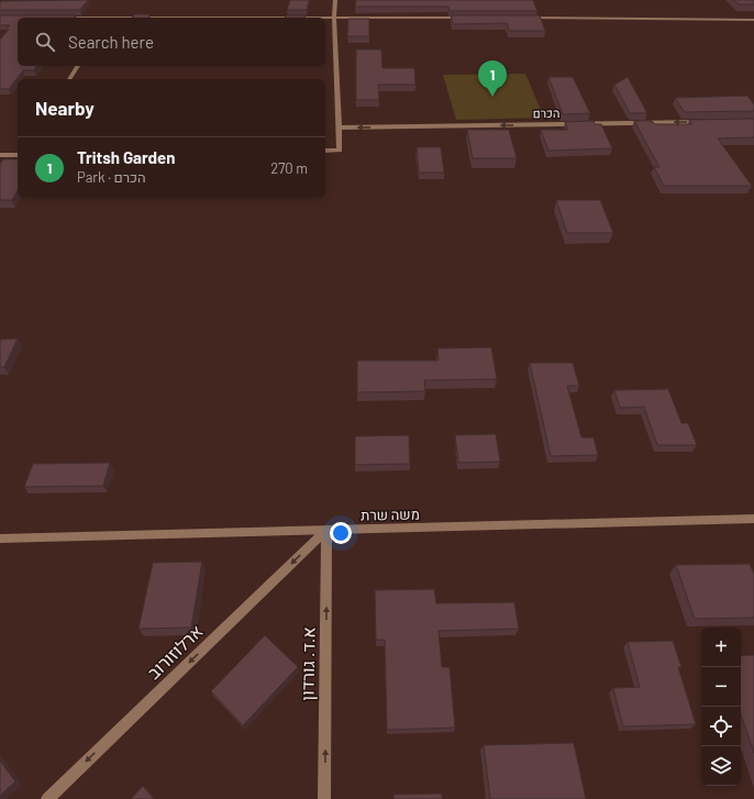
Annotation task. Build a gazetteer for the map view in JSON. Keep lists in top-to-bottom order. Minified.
{"streets":{"street":["הכרם","משה שרת","ארלוזורוב","א.ד. גורדון"]},"crossings":[["משה שרת","ארלוזורוב"],["משה שרת","א.ד. גורדון"],["ארלוזורוב","א.ד. גורדון"]],"one_way":["הכרם","ארלוזורוב","א.ד. גורדון"],"page":{"search":"Search here","pins":"1","heading":"Nearby","list":[{"mark":"1","name":"Tritsh Garden","note":"Park · הכרם","value":"270 m"}],"map_buttons":["+","−"]}}
